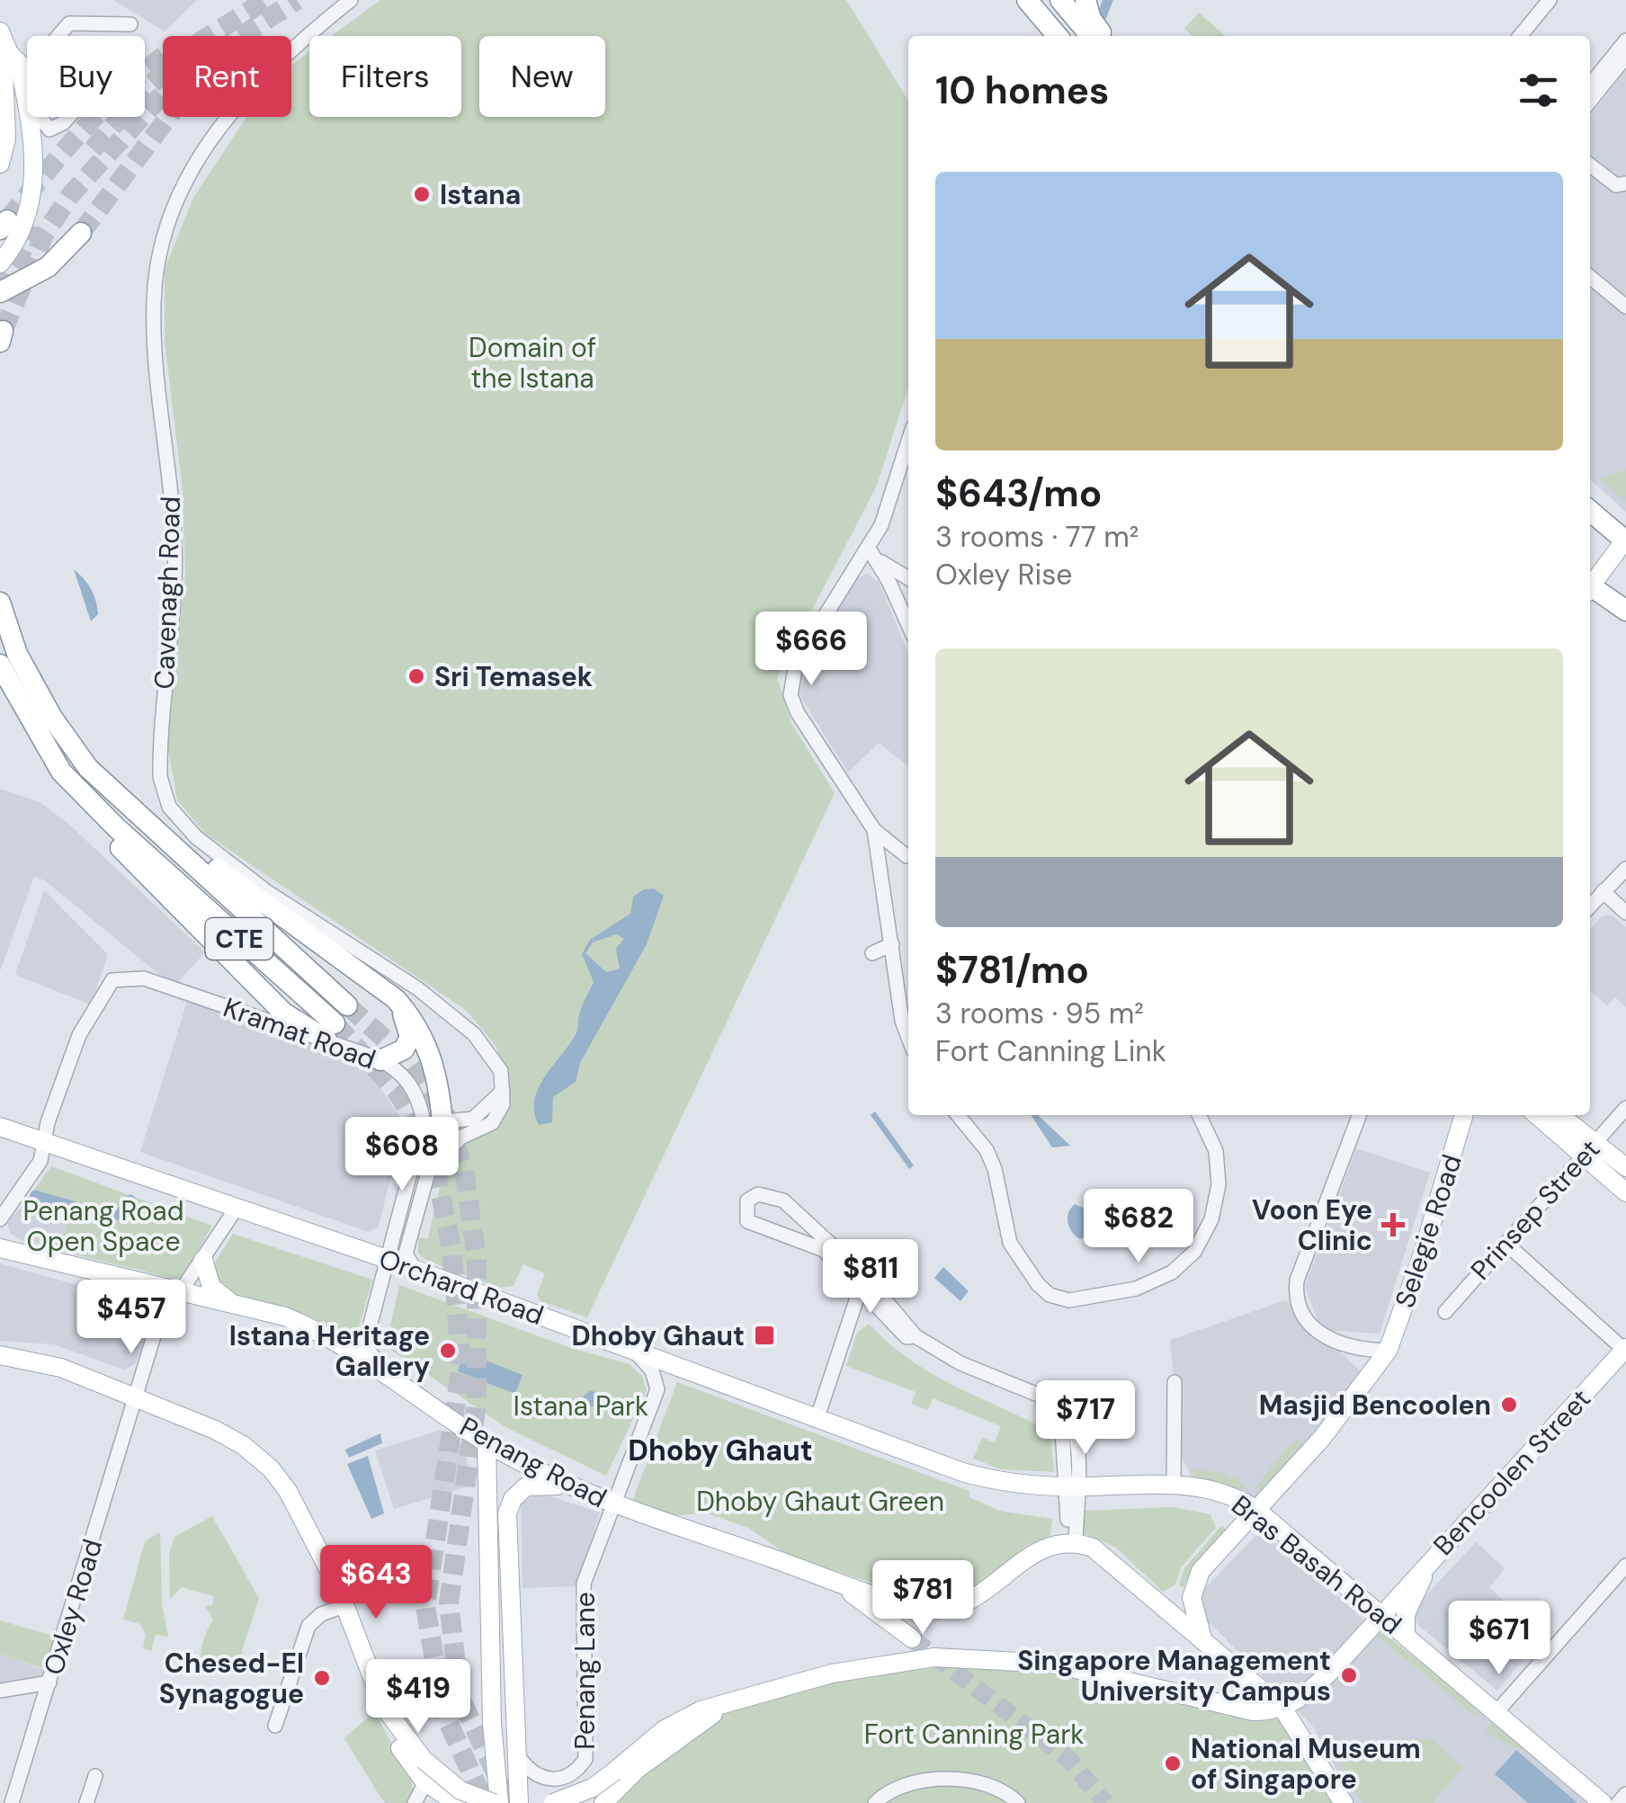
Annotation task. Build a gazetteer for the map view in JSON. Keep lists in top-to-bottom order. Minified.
{"streets":{"highway":["CTE"],"main road":["Selegie Road","Orchard Road","Penang Road","Bencoolen Street","Bras Basah Road"],"street":["Cavenagh Road","Kramat Road","Prinsep Street","Oxley Road","Penang Lane"]},"crossings":[["CTE","Kramat Road"],["Kramat Road","Orchard Road"],["Orchard Road","Bras Basah Road"],["Orchard Road","Oxley Road"],["Orchard Road","Penang Lane"],["Penang Road","Oxley Road"],["Penang Road","Penang Lane"],["Bencoolen Street","Bras Basah Road"]],"districts":["Dhoby Ghaut"],"parks":["Domain of the Istana","Penang Road Open Space","Istana Park","Dhoby Ghaut Green","Fort Canning Park"],"places":{"other":["Istana","Sri Temasek","Istana Heritage Gallery","Masjid Bencoolen","Singapore Management University Campus","Chesed-El Synagogue","National Museum of Singapore"],"health":["Voon Eye Clinic"],"transit":["Dhoby Ghaut"]},"page":{"chip":["Buy","Rent","Filters","New"],"heading":"10 homes","list":[{"name":"$643/mo","note":"3 rooms · 77 m² · Oxley Rise"},{"name":"$781/mo","note":"3 rooms · 95 m² · Fort Canning Link"}],"price":["$666","$608","$682","$811","$457","$717","$643","$781","$671","$419"]}}
